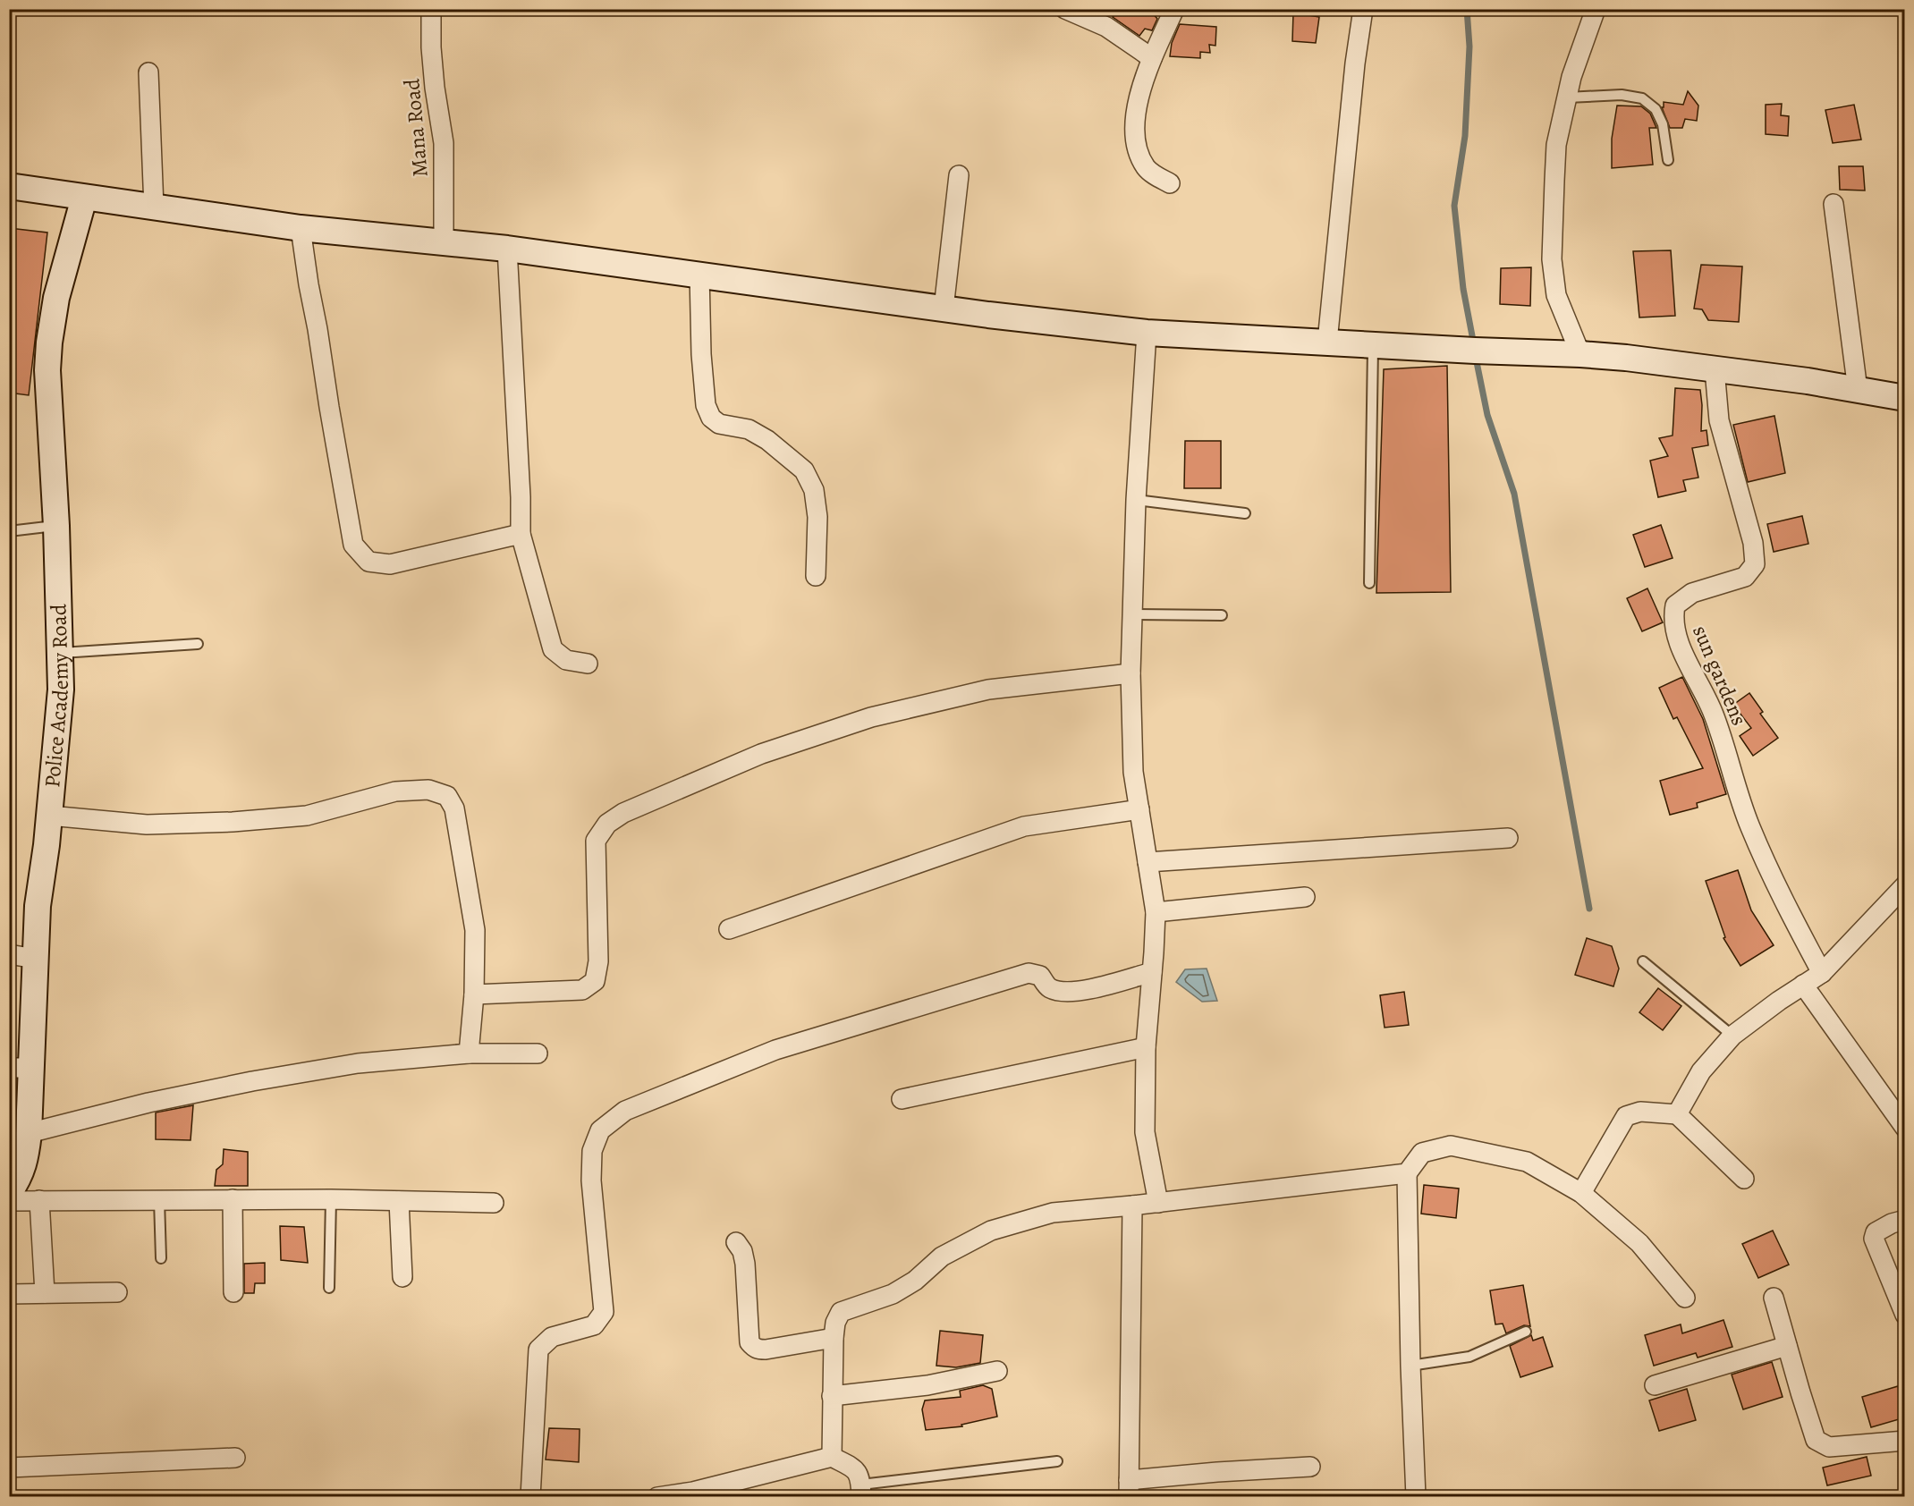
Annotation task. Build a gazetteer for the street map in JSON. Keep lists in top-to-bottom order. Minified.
{"streets":{"main road":["Police Academy Road"],"street":["Mana Road","sun gardens"]}}
